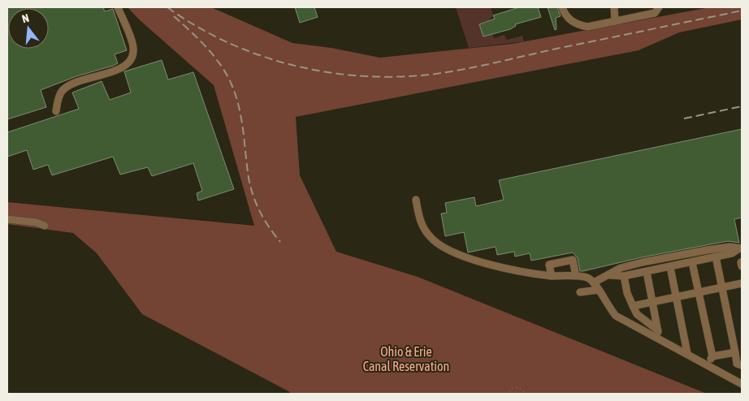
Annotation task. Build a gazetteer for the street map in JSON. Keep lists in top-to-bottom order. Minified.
{"parks":["Ohio & Erie Canal Reservation"],"north":"top"}
